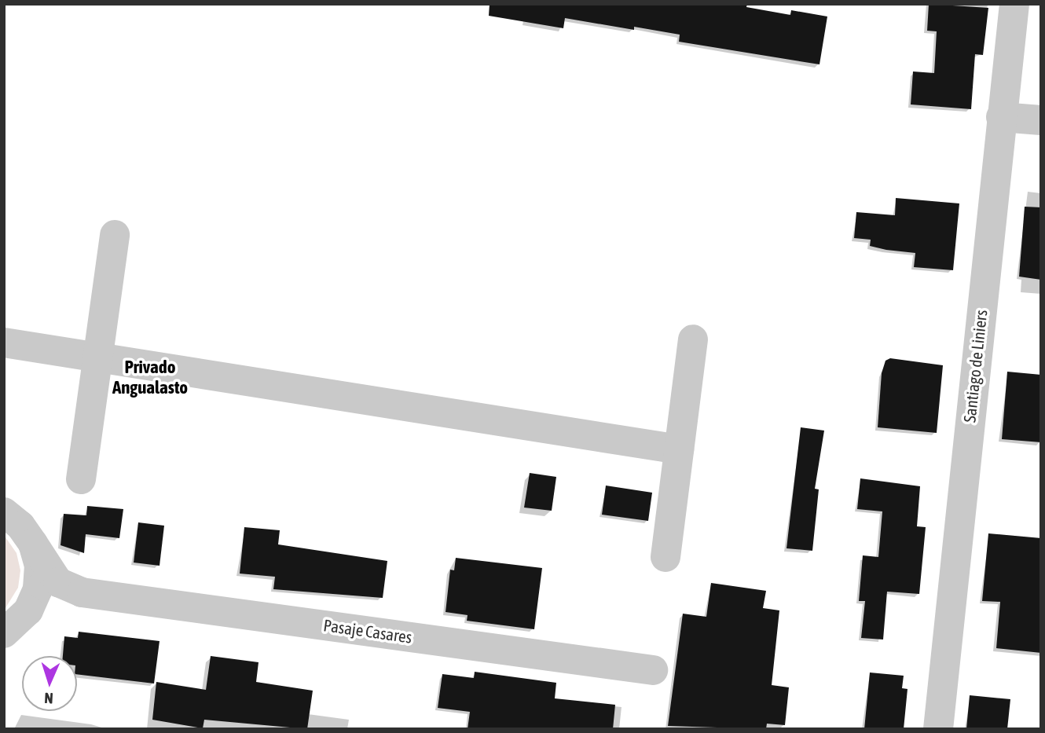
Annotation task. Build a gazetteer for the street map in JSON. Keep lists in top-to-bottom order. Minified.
{"streets":{"street":["Santiago de Liniers","Pasaje Casares"]},"districts":["Privado Angualasto"],"north":"bottom"}
